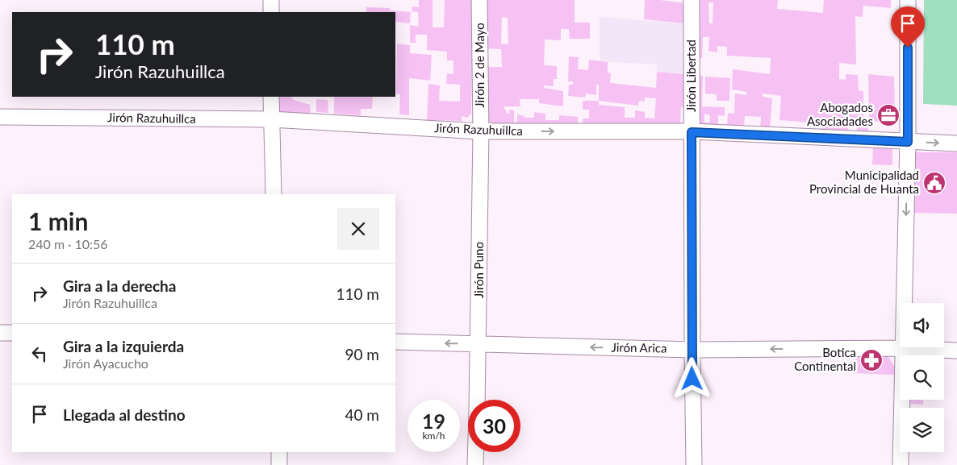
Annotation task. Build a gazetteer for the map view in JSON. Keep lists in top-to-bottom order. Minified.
{"streets":{"street":["Jirón 2 de Mayo","Jirón Libertad","Jirón Razuhuillca","Jirón Puno","Jirón Arica"]},"crossings":[["Jirón 2 de Mayo","Jirón Razuhuillca"],["Jirón 2 de Mayo","Jirón Puno"],["Jirón Libertad","Jirón Razuhuillca"],["Jirón Libertad","Jirón Arica"],["Jirón Razuhuillca","Jirón Puno"],["Jirón Puno","Jirón Arica"]],"one_way":["Jirón Arica"],"places":{"office":["Abogados Asociadades"],"public building":["Municipalidad Provincial de Huanta"],"pharmacy":["Botica Continental"]},"page":{"turn":["110 m","Jirón Razuhuillca"],"heading":["1 min","240 m · 10:56"],"list":[{"name":"Gira a la derecha","note":"Jirón Razuhuillca","value":"110 m"},{"name":"Gira a la izquierda","note":"Jirón Ayacucho","value":"90 m"},{"name":"Llegada al destino","value":"40 m"}],"speed":"19 km/h","limit":"30"}}
